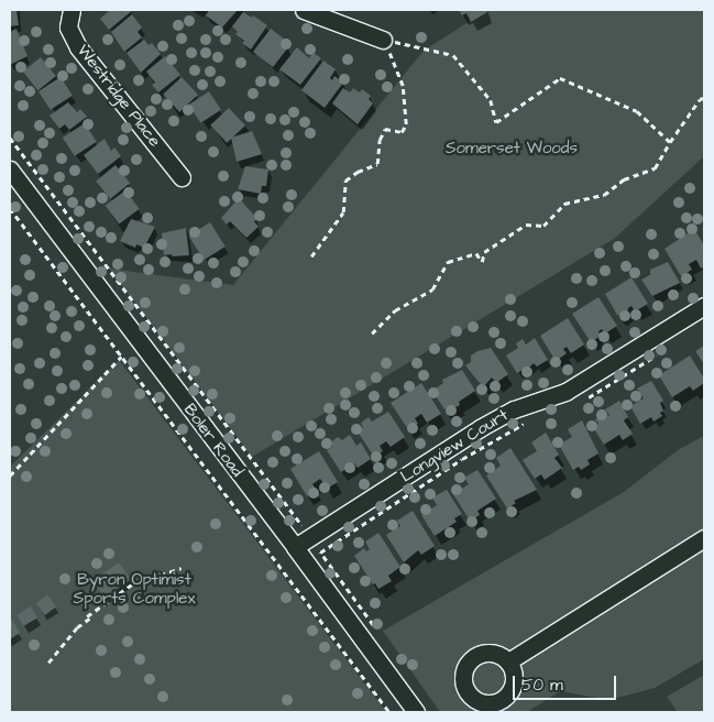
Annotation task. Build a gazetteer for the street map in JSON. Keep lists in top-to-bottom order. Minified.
{"streets":{"street":["Westridge Place","Boler Road","Longview Court"]},"crossings":[["Boler Road","Longview Court"]],"parks":["Somerset Woods","Byron Optimist Sports Complex"],"scale_bar":"50 m"}
